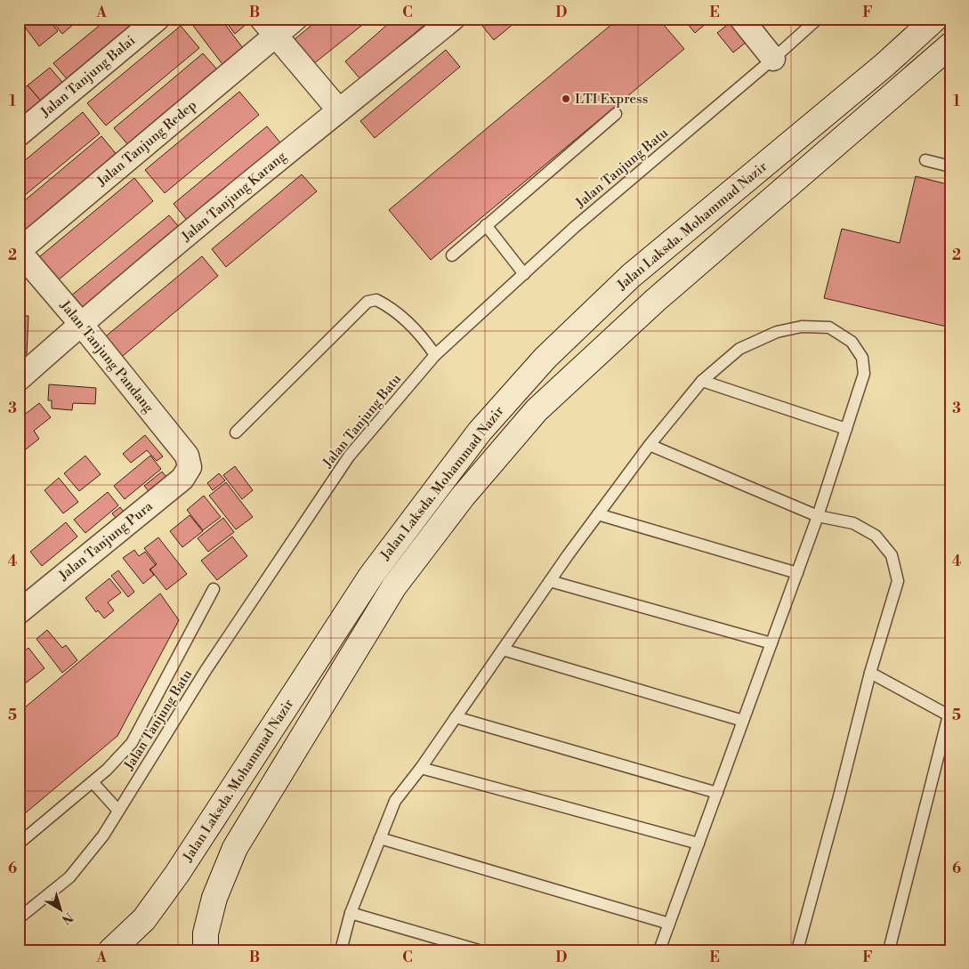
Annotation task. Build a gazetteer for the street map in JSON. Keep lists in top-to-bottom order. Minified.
{"streets":{"main road":["Jalan Laksda. Mohammad Nazir"],"street":["Jalan Tanjung Balai","Jalan Tanjung Redep","Jalan Tanjung Karang","Jalan Tanjung Pandang","Jalan Tanjung Pura"],"lane":["Jalan Tanjung Batu"]},"crossings":[["Jalan Tanjung Redep","Jalan Tanjung Pandang"],["Jalan Tanjung Karang","Jalan Tanjung Pandang"],["Jalan Tanjung Pandang","Jalan Tanjung Pura"]],"places":["LTI Express"],"north":"bottom right","grid":{"columns":["A","B","C","D","E","F"],"rows":["1","2","3","4","5","6"]}}
